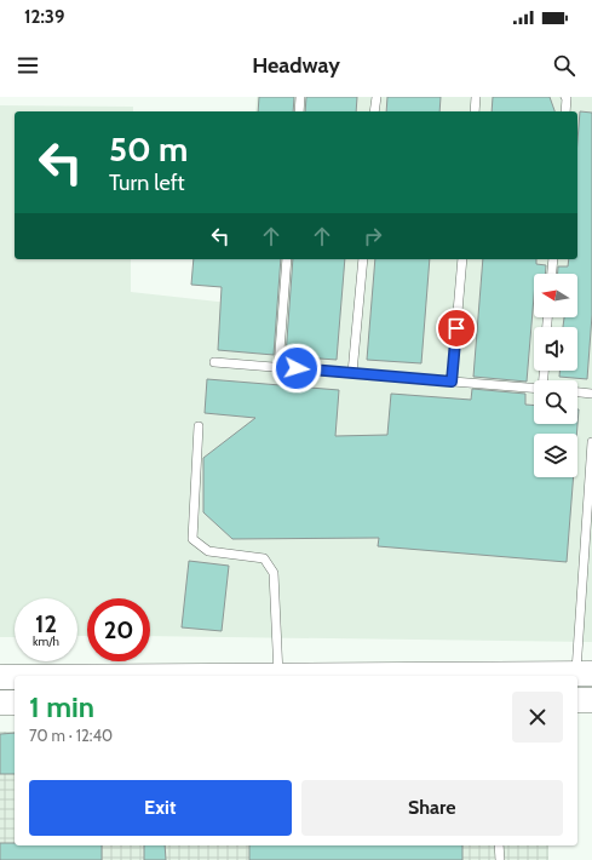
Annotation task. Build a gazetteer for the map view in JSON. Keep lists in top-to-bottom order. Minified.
{"north":"left","page":{"status":"12:39","header":"Headway","turn":["50 m","Turn left"],"speed":"12 km/h","limit":"20","heading":["1 min","70 m · 12:40"],"buttons":["Exit","Share"]}}
